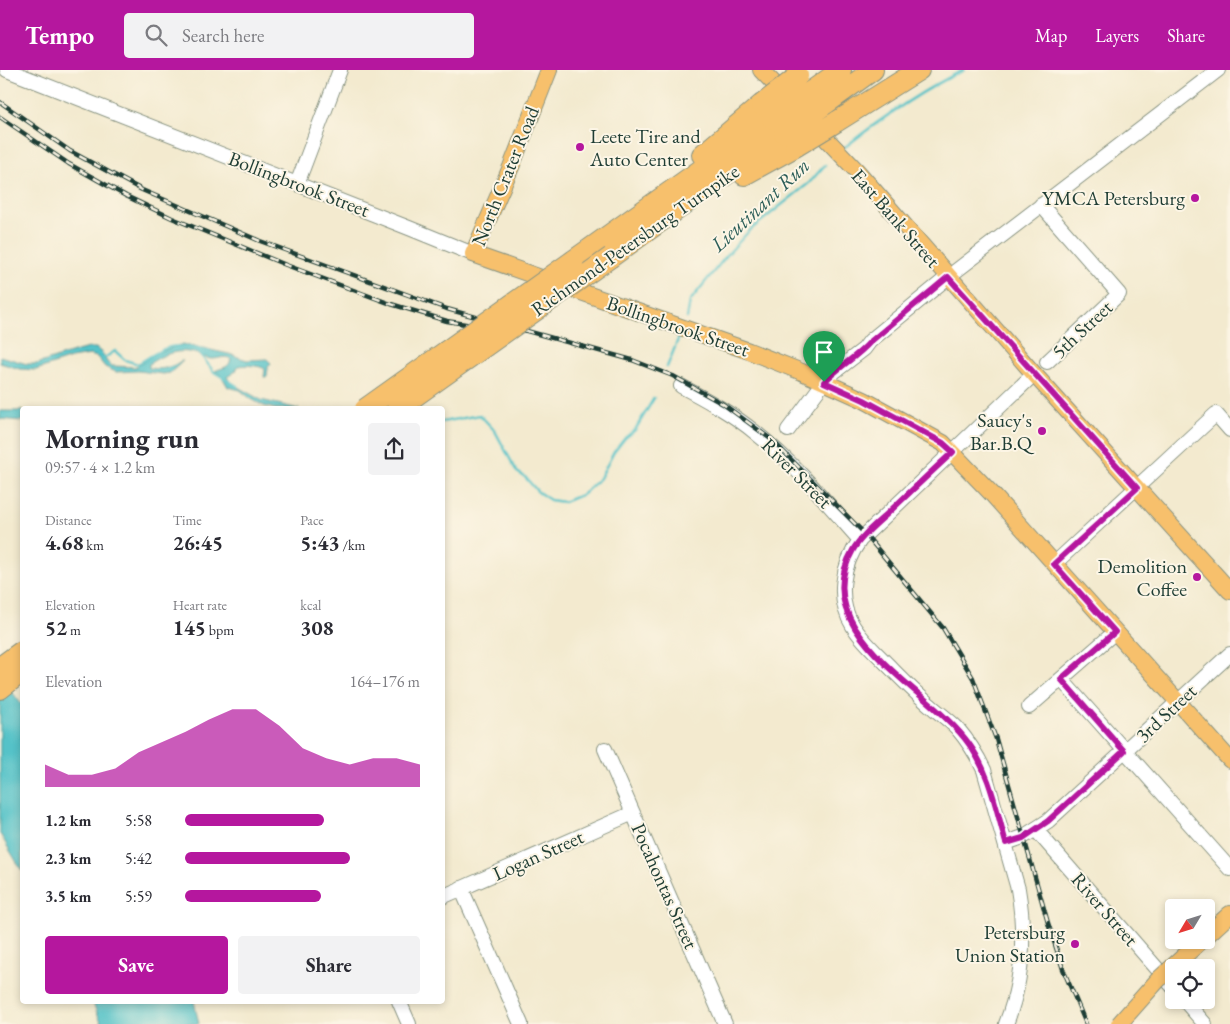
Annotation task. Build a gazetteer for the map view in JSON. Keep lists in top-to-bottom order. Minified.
{"streets":{"highway":["Richmond-Petersburg Turnpike"],"main road":["North Crater Road","Bollingbrook Street","East Bank Street"],"street":["5th Street","River Street","3rd Street","Logan Street","Pocahontas Street"]},"crossings":[["North Crater Road","Bollingbrook Street"],["Bollingbrook Street","5th Street"],["Bollingbrook Street","3rd Street"],["East Bank Street","5th Street"],["5th Street","River Street"],["River Street","3rd Street"],["Logan Street","Pocahontas Street"]],"water":["Lieutinant Run"],"places":["Leete Tire and Auto Center","YMCA Petersburg","Saucy's Bar.B.Q","Demolition Coffee","Petersburg Union Station"],"north":"bottom left","page":{"header":"Tempo","search":"Search here","nav":["Map","Layers","Share"],"heading":["Morning run","09:57 · 4 × 1.2 km"],"stats":[["Distance","4.68 km"],["Time","26:45"],["Pace","5:43 /km"],["Elevation","52 m"],["Heart rate","145 bpm"],["kcal","308"]],"chart":["Elevation","164–176 m"],"list":[{"name":"1.2 km","note":"5:58"},{"name":"2.3 km","note":"5:42"},{"name":"3.5 km","note":"5:59"}],"buttons":["Save","Share"]}}
